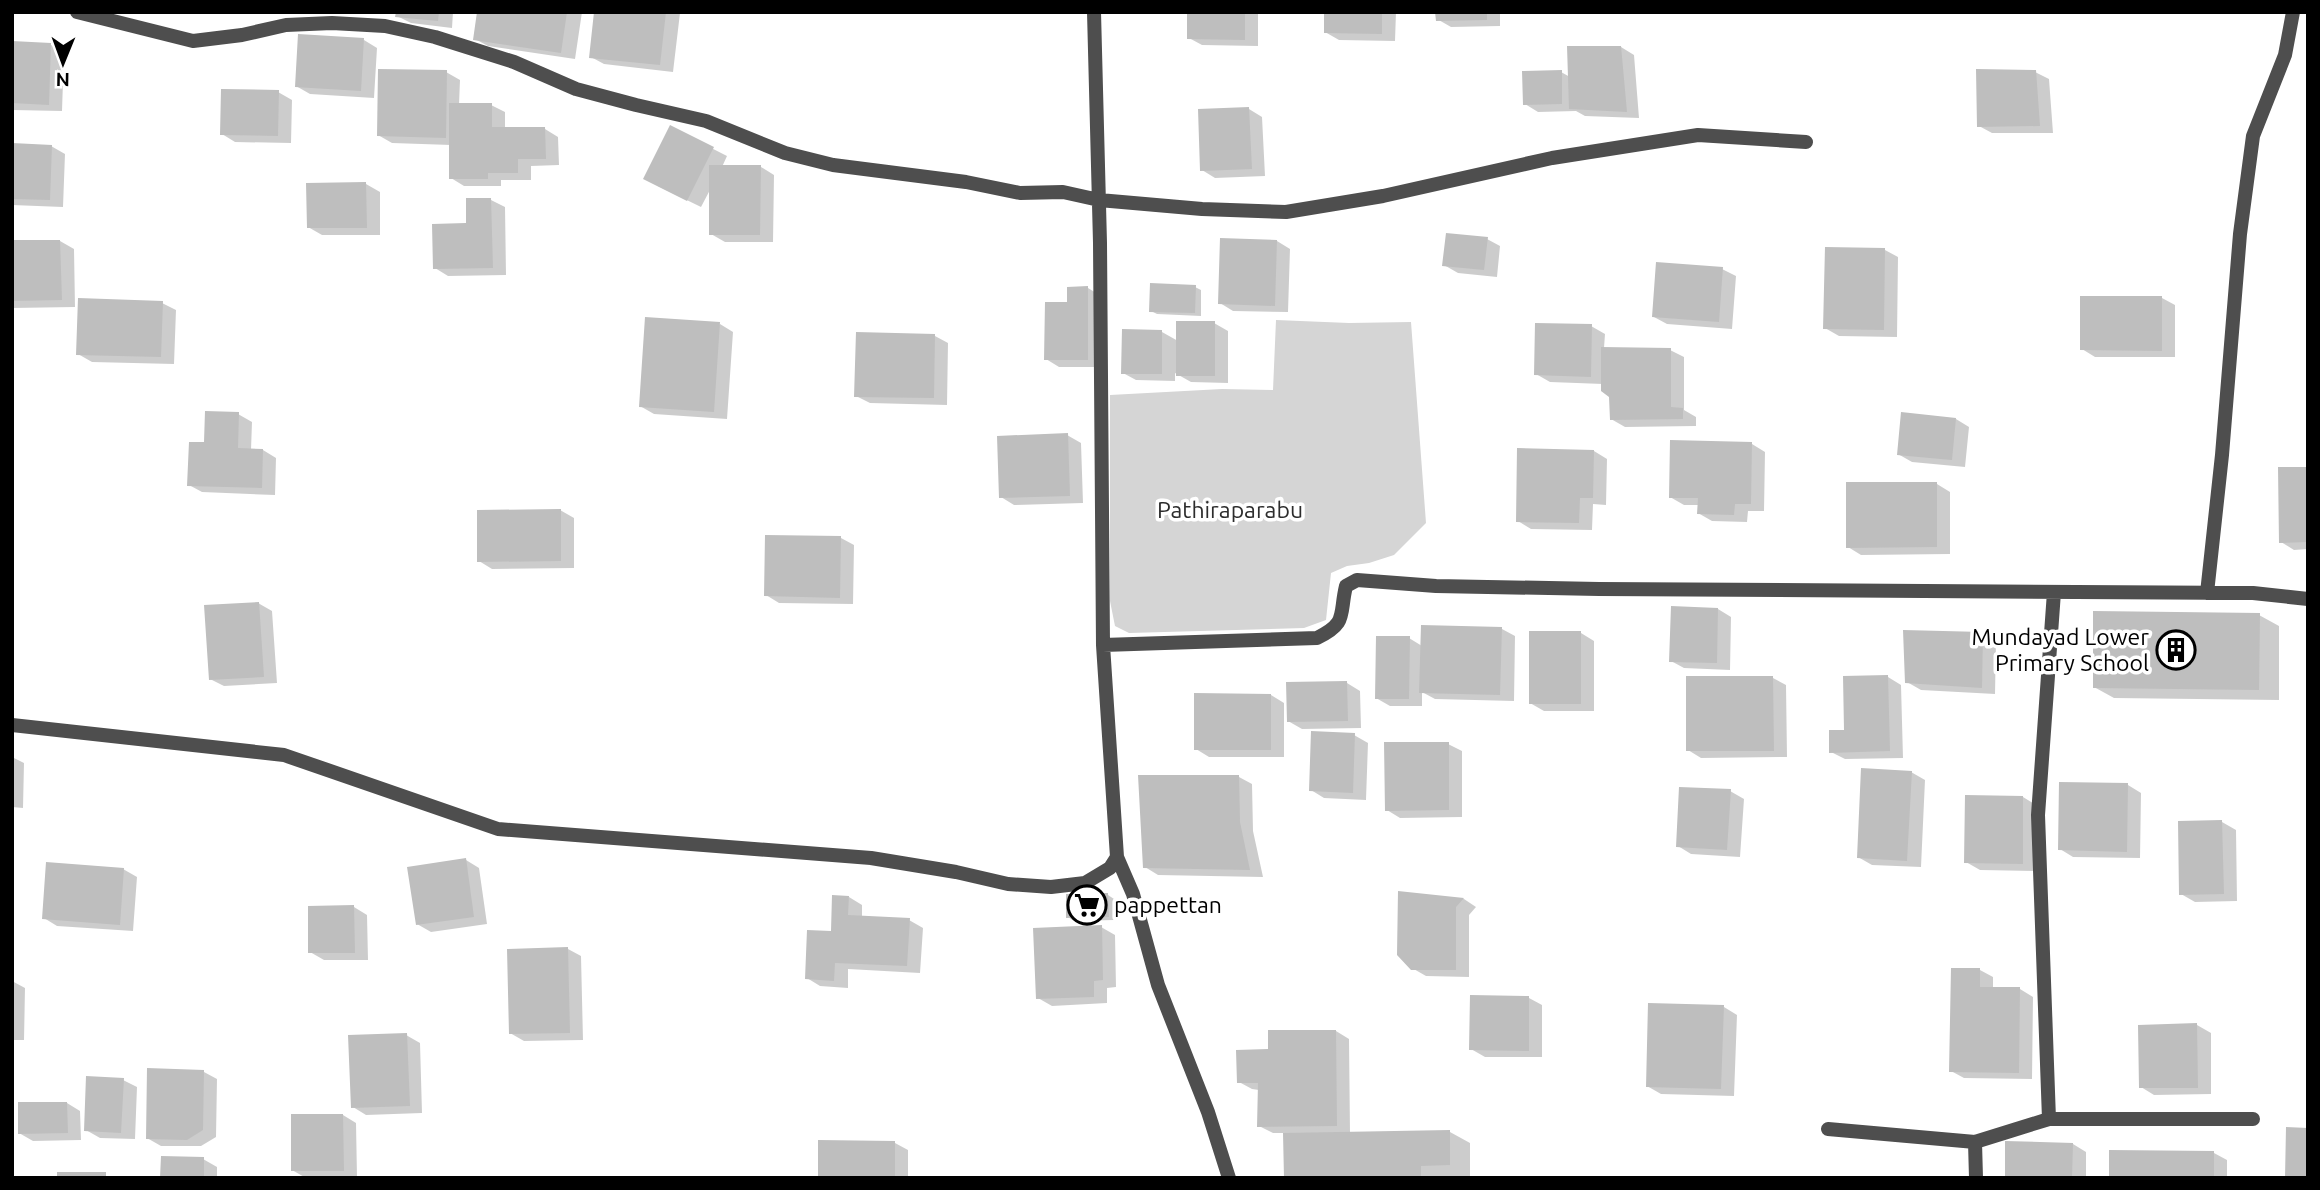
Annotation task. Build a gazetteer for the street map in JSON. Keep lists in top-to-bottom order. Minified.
{"parks":["Pathiraparabu"],"places":{"building":["Mundayad Lower Primary School"],"supermarket":["pappettan"]},"north":"bottom"}
